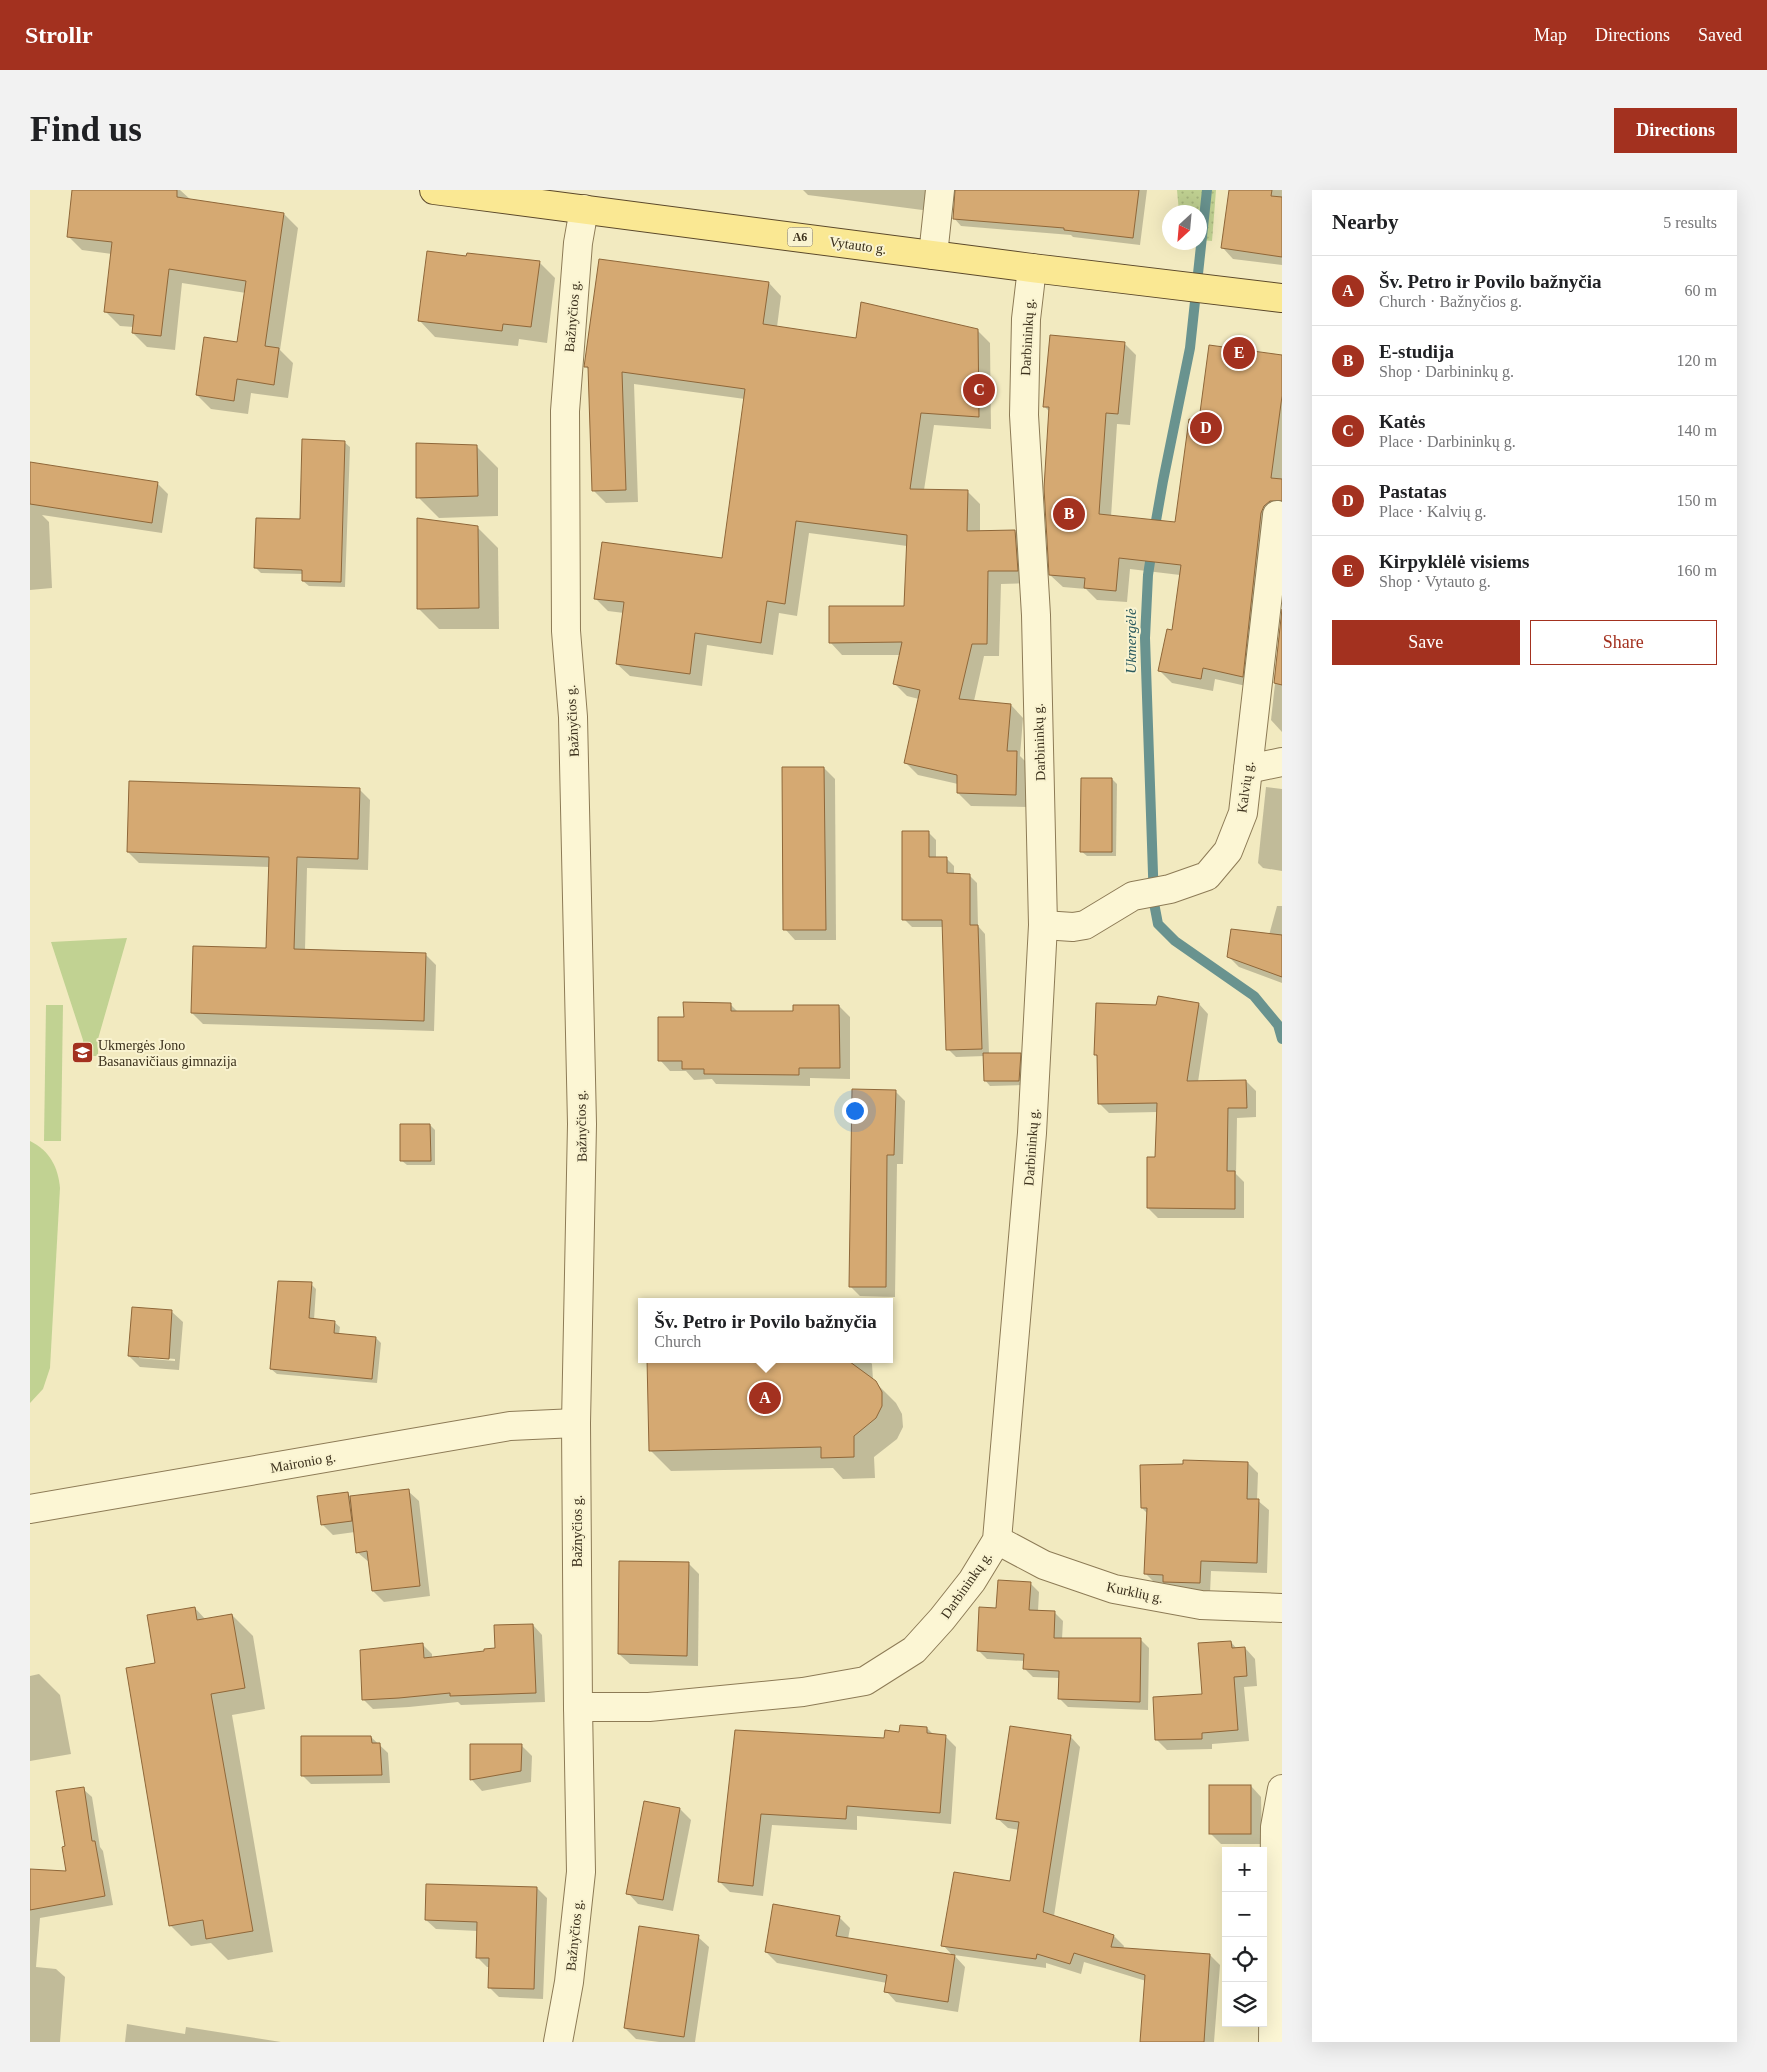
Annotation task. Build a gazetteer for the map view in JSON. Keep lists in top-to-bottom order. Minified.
{"streets":{"main road":["A6","Vytauto g."],"street":["Bažnyčios g.","Darbininkų g.","Kalvių g.","Maironio g.","Kurklių g."]},"crossings":[["Vytauto g.","Bažnyčios g."],["Vytauto g.","Darbininkų g."],["Bažnyčios g.","Darbininkų g."],["Bažnyčios g.","Maironio g."],["Darbininkų g.","Kalvių g."],["Darbininkų g.","Kurklių g."]],"water":["Ukmergėlė"],"places":{"school or university":["Ukmergės Jono Basanavičiaus gimnazija"]},"north":"bottom left","page":{"header":"Strollr","nav":["Map","Directions","Saved"],"buttons":["Directions",["Save","Share"]],"title":"Find us","heading":["Nearby","5 results"],"list":[{"mark":"A","name":"Šv. Petro ir Povilo bažnyčia","note":"Church · Bažnyčios g.","value":"60 m"},{"mark":"B","name":"E-studija","note":"Shop · Darbininkų g.","value":"120 m"},{"mark":"C","name":"Katės","note":"Place · Darbininkų g.","value":"140 m"},{"mark":"D","name":"Pastatas","note":"Place · Kalvių g.","value":"150 m"},{"mark":"E","name":"Kirpyklėlė visiems","note":"Shop · Vytauto g.","value":"160 m"}],"pins":["E","C","D","B","A"],"popup":["Šv. Petro ir Povilo bažnyčia","Church"],"map_buttons":["+","−"]}}
